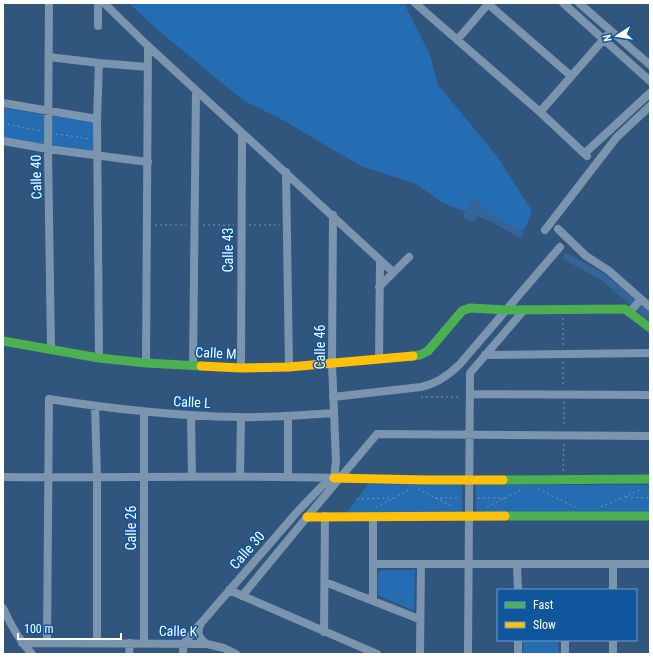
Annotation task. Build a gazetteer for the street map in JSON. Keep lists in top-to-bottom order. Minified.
{"streets":{"street":["Calle 40","Calle 43","Calle 46","Calle M","Calle L","Calle 26","Calle 30","Calle K"]},"crossings":[["Calle 40","Calle M"],["Calle 43","Calle M"],["Calle 46","Calle M"],["Calle 46","Calle L"],["Calle 46","Calle 30"],["Calle L","Calle 26"],["Calle 26","Calle K"],["Calle 30","Calle K"]],"legend":["Fast","Slow"],"scale_bar":"100 m","north":"left"}
